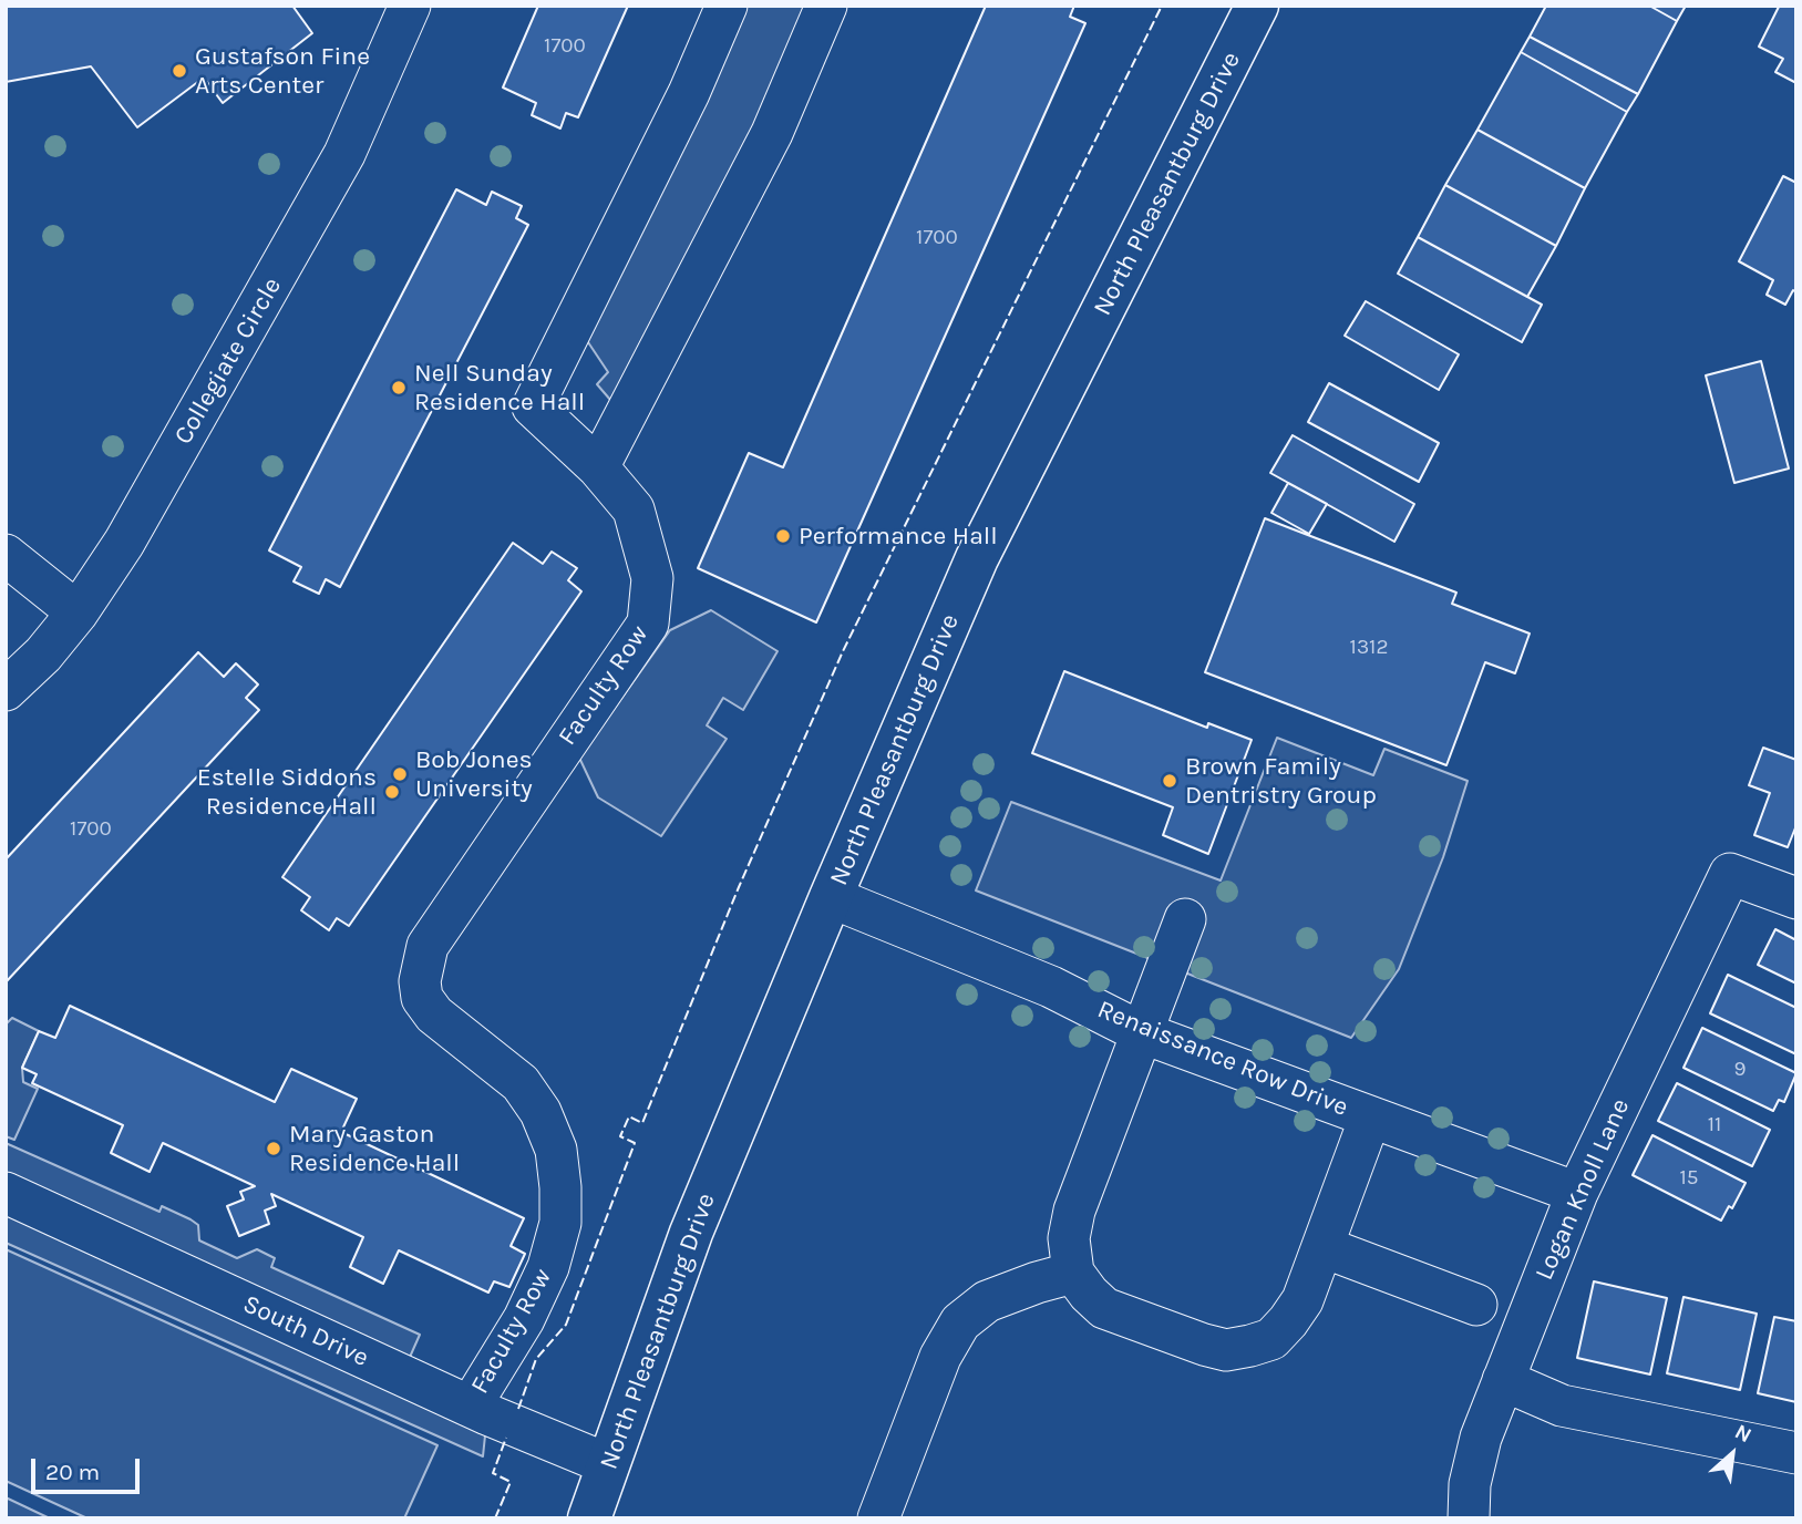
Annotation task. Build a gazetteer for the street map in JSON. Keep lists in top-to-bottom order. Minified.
{"streets":{"main road":["North Pleasantburg Drive"],"street":["Collegiate Circle","Faculty Row","Renaissance Row Drive","Logan Knoll Lane","South Drive"]},"crossings":[["North Pleasantburg Drive","Renaissance Row Drive"],["North Pleasantburg Drive","South Drive"],["Faculty Row","South Drive"],["Renaissance Row Drive","Logan Knoll Lane"]],"places":["Gustafson Fine Arts Center","Nell Sunday Residence Hall","Performance Hall","Bob Jones University","Brown Family Dentristry Group","Estelle Siddons Residence Hall","Mary Gaston Residence Hall"],"house_numbers":["1700","1700","1312","1700","9","11","15"],"scale_bar":"20 m","north":"top right"}
